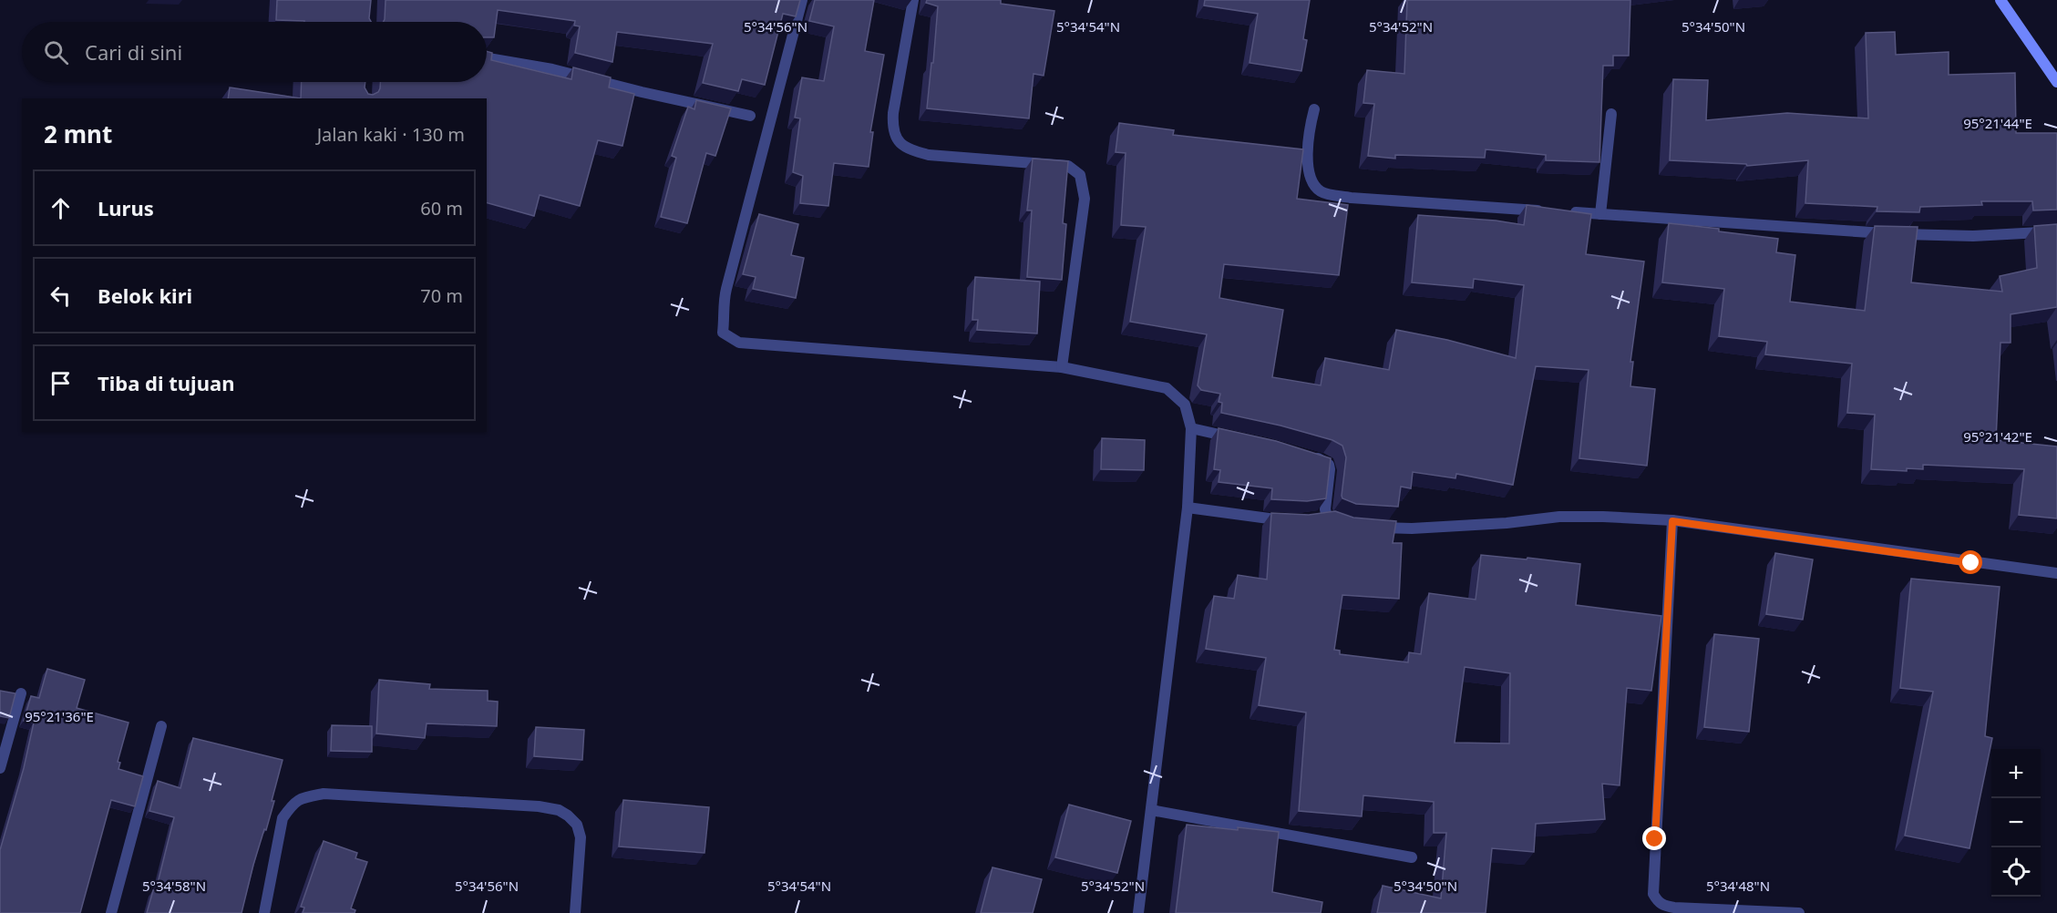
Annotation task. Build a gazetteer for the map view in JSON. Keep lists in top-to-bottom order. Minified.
{"page":{"search":"Cari di sini","heading":["2 mnt","Jalan kaki · 130 m"],"list":[["Lurus","60 m"],["Belok kiri","70 m"],"Tiba di tujuan"],"map_buttons":["+","−"]},"coordinates":["5°34'56\"N","5°34'54\"N","5°34'52\"N","5°34'50\"N","95°21'44\"E","95°21'42\"E","95°21'36\"E","5°34'48\"N","5°34'58\"N"]}
